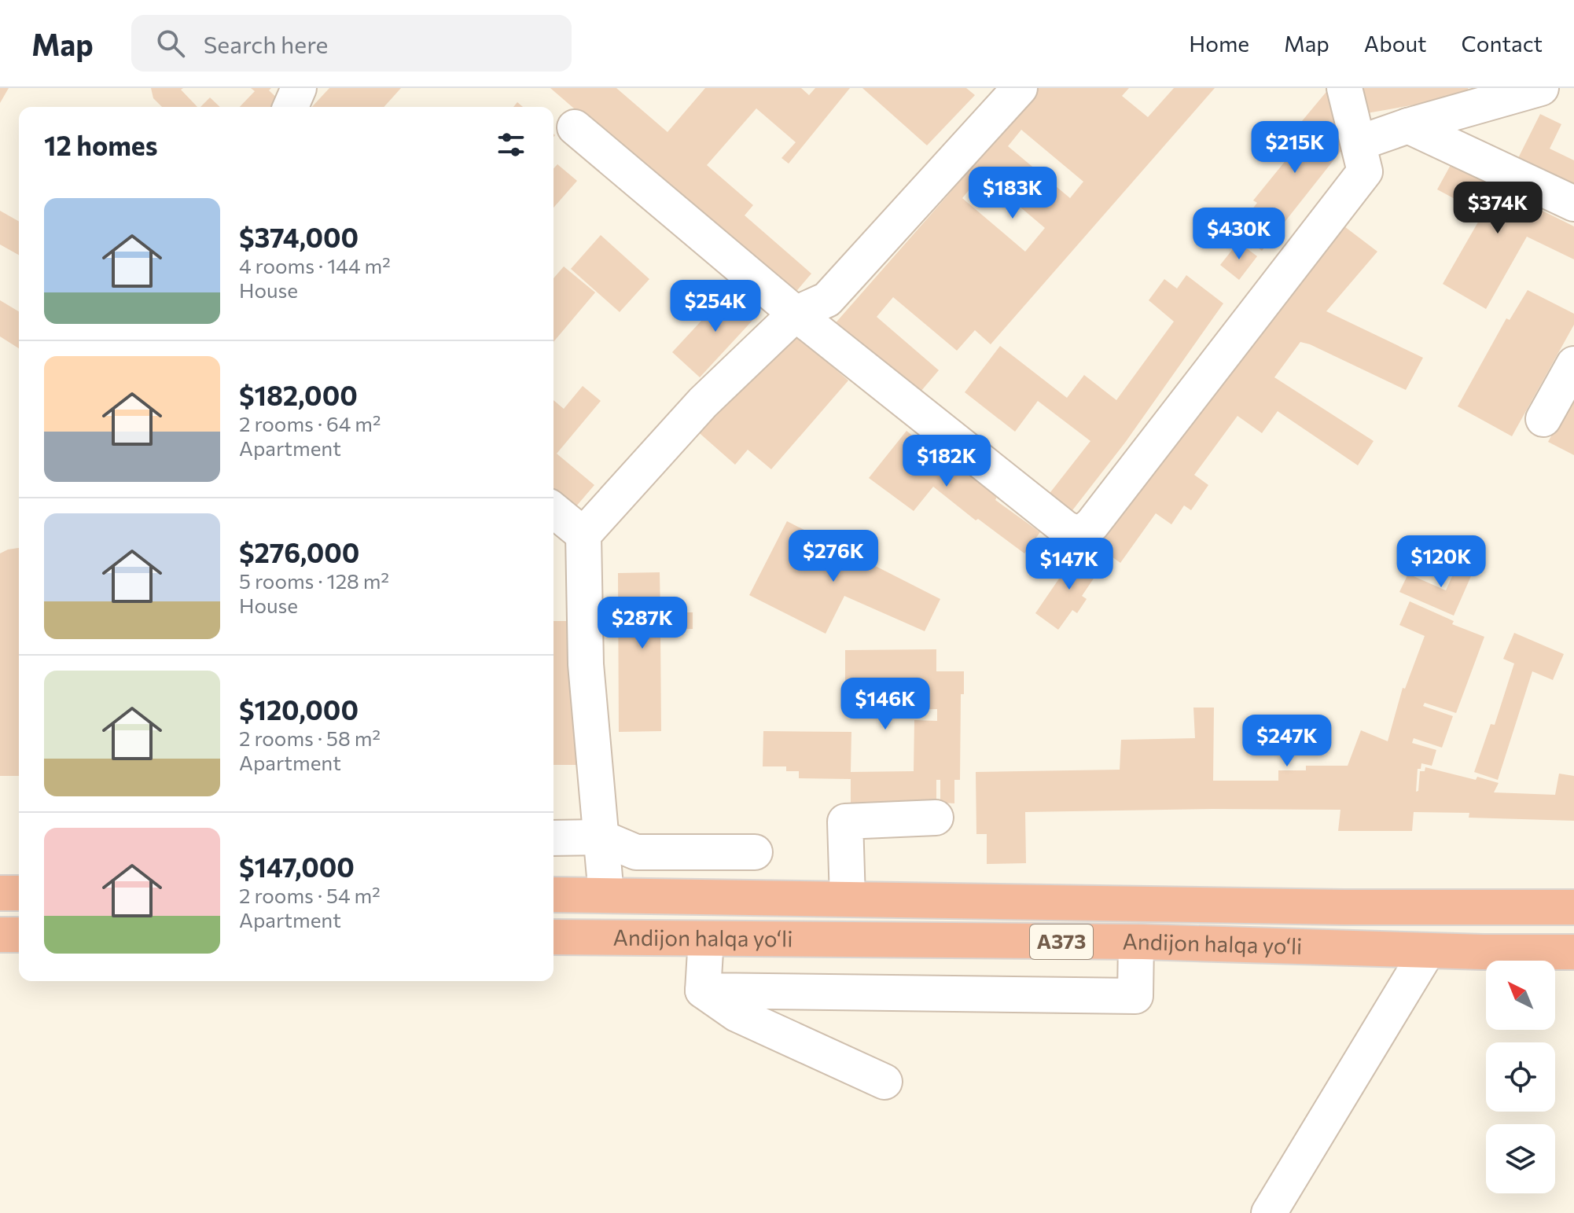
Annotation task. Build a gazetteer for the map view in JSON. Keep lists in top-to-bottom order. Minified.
{"streets":{"highway":["Andijon halqa yo‘li","A373"]},"north":"top left","page":{"header":"Map","search":"Search here","nav":["Home","Map","About","Contact"],"heading":"12 homes","price":["$215K","$183K","$374K","$430K","$254K","$182K","$276K","$120K","$147K","$287K","$146K","$247K"],"list":[{"name":"$374,000","note":"4 rooms · 144 m² · House"},{"name":"$182,000","note":"2 rooms · 64 m² · Apartment"},{"name":"$276,000","note":"5 rooms · 128 m² · House"},{"name":"$120,000","note":"2 rooms · 58 m² · Apartment"},{"name":"$147,000","note":"2 rooms · 54 m² · Apartment"}]}}
